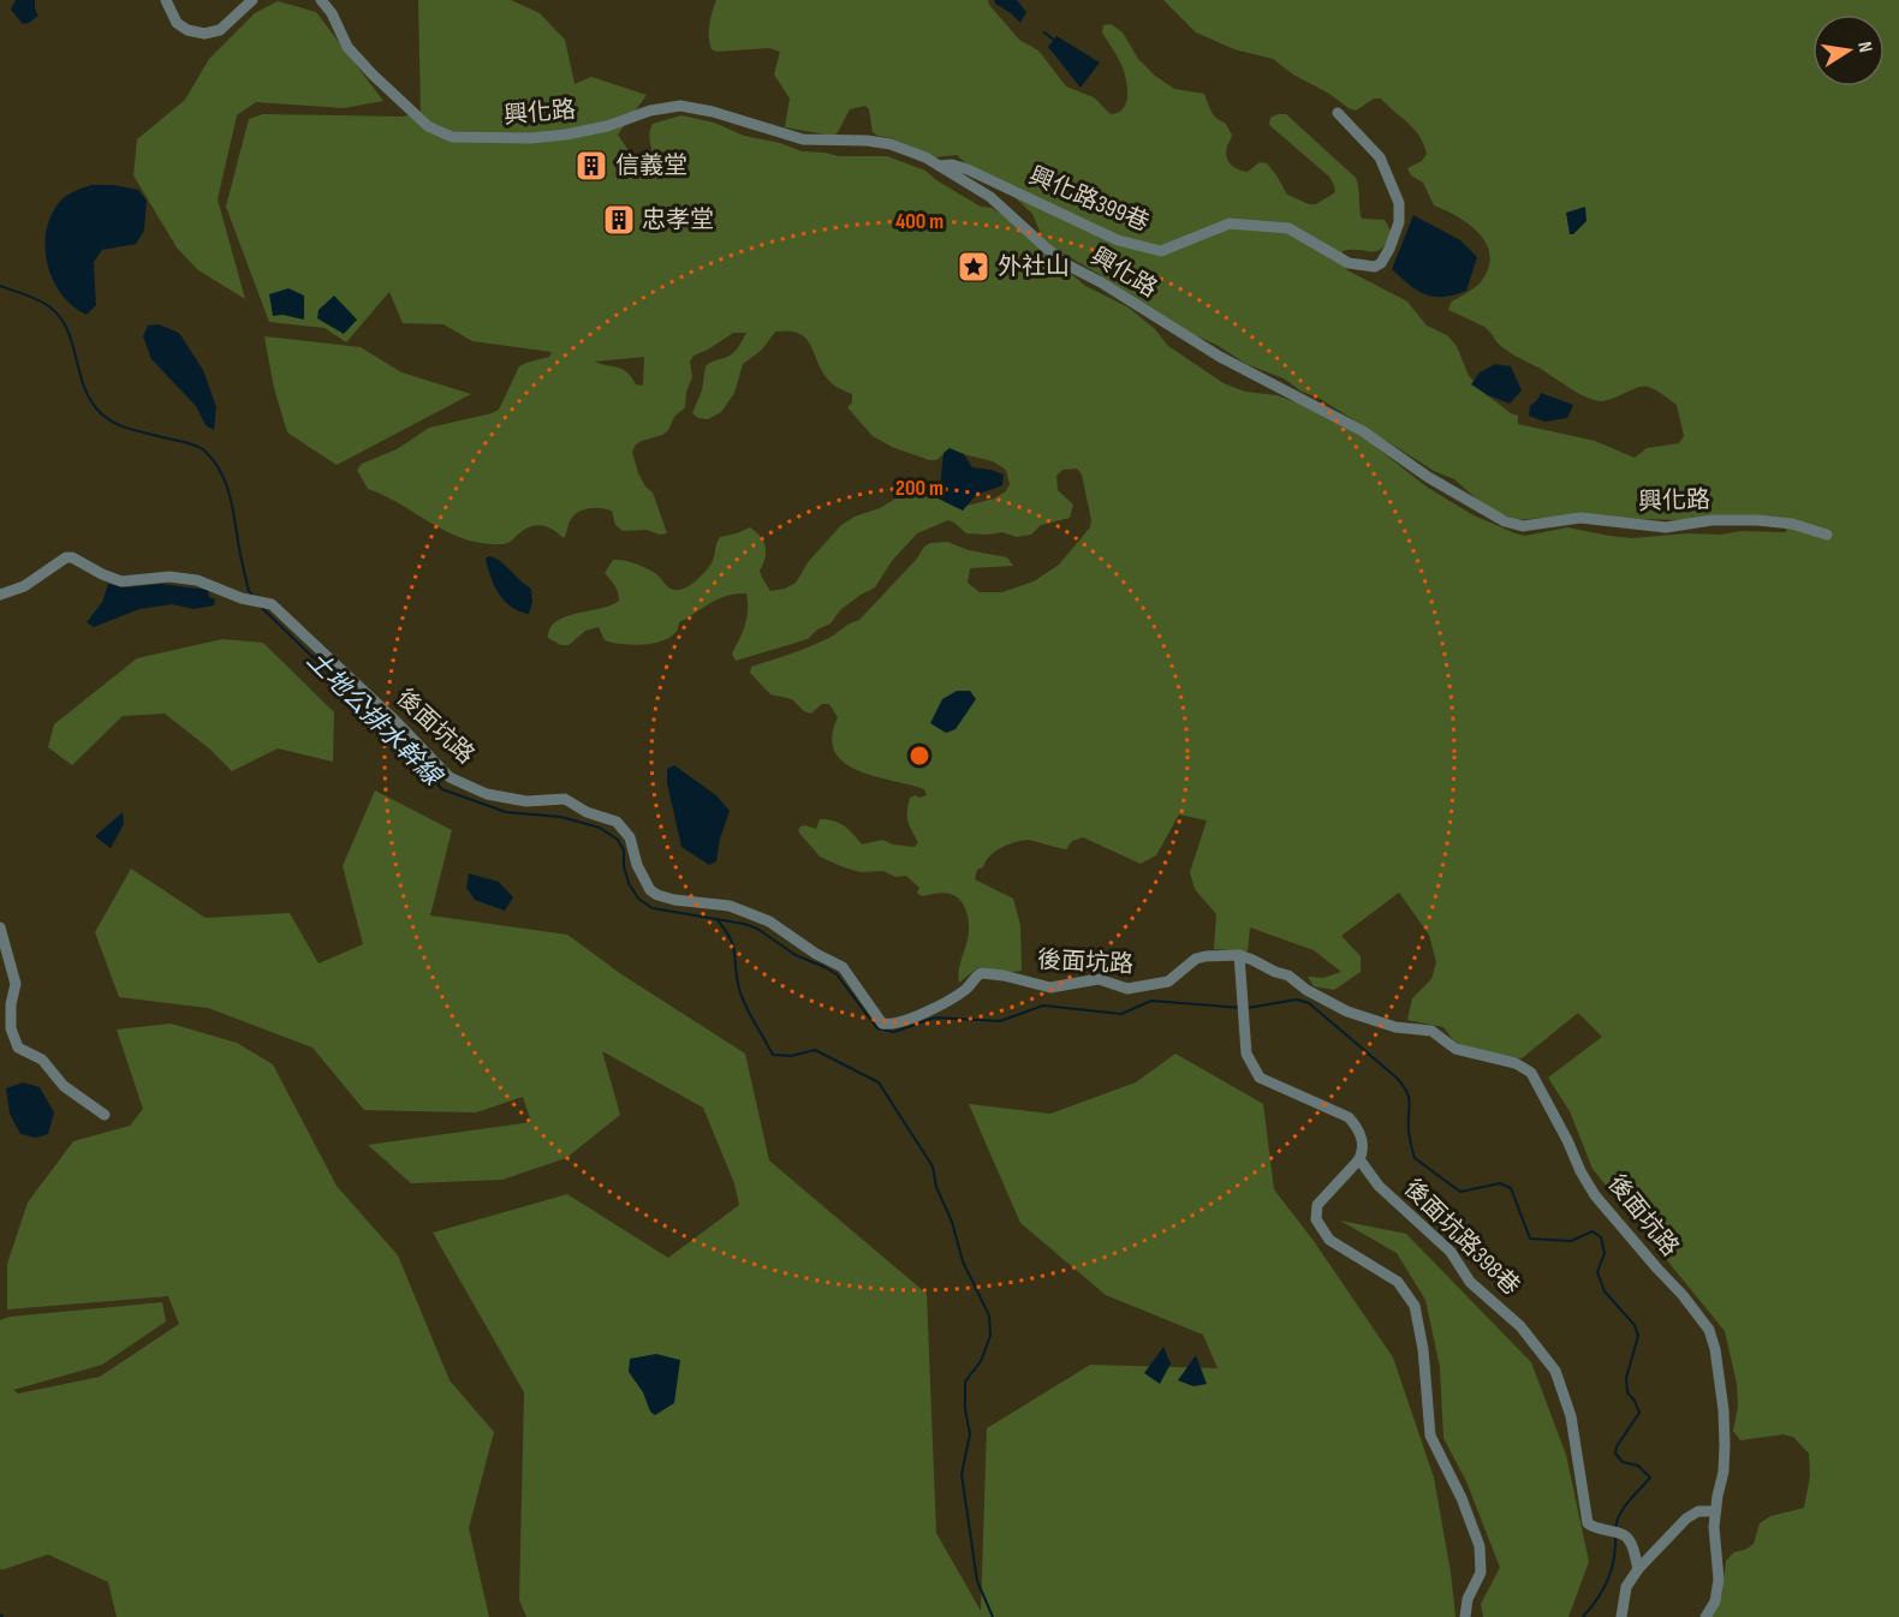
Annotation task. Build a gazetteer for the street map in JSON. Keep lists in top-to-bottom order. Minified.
{"streets":{"street":["興化路","興化路399巷","後面坑路","後面坑路398巷"]},"crossings":[["興化路","興化路399巷"]],"water":["土地公排水幹線"],"places":{"building":["信義堂","忠孝堂"],"place":["外社山"]},"north":"right","rings":["400 m","200 m"]}
